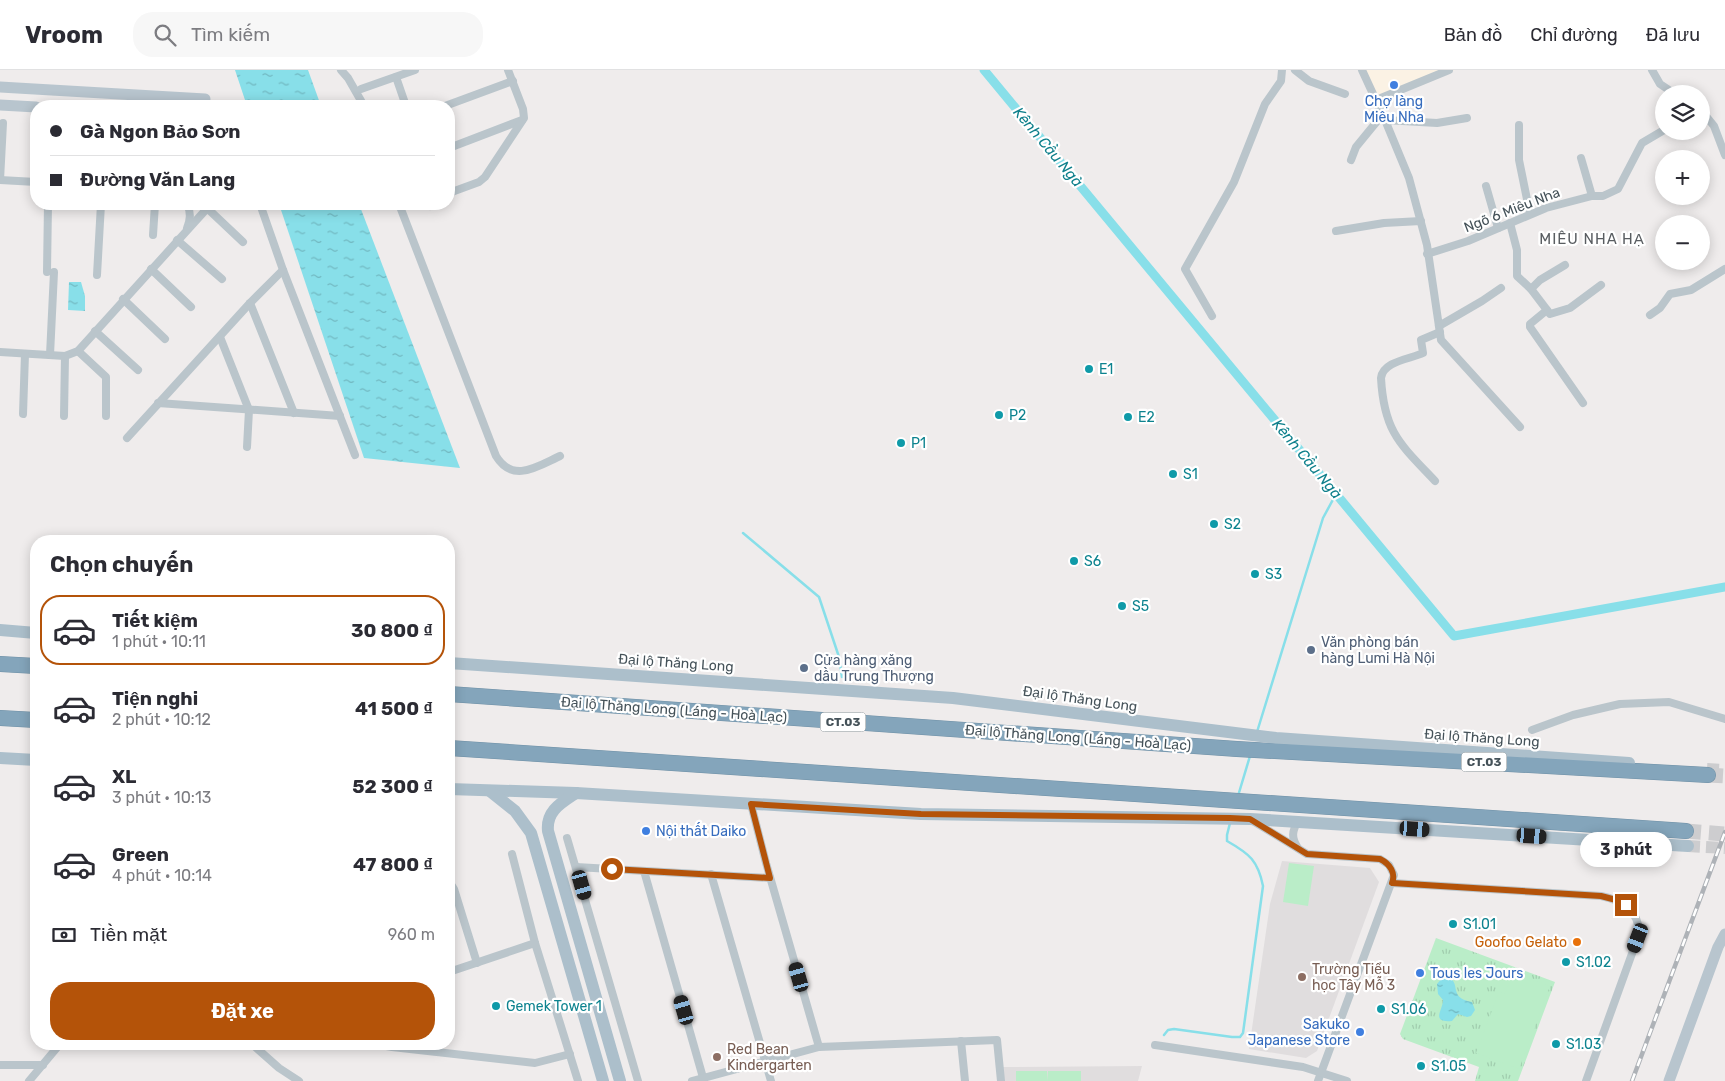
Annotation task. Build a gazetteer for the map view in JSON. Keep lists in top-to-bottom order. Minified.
{"streets":{"highway":["Đại lộ Thăng Long (Láng - Hoà Lạc)","CT.03"],"main road":["Đại lộ Thăng Long"],"street":["Ngõ 6 Miêu Nha"]},"crossings":[["Đại lộ Thăng Long","Đại lộ Thăng Long (Láng - Hoà Lạc)"]],"districts":["MIÊU NHA HẠ"],"water":["Kênh Cầu Ngà"],"places":["Chợ làng Miêu Nha","E1","P2","E2","P1","S1","S2","S6","S3","S5","Văn phòng bán hàng Lumi Hà Nội","Cửa hàng xăng dầu Trung Thượng","Nội thất Daiko","S1.01","Goofoo Gelato","S1.02","Tous les Jours","Trường Tiểu học Tây Mỗ 3","Gemek Tower 1","S1.06","Sakuko Japanese Store","S1.03","Red Bean Kindergarten","S1.05"],"page":{"header":"Vroom","search":"Tìm kiếm","nav":["Bản đồ","Chỉ đường","Đã lưu"],"map_buttons":["+","−"],"banner":["Gà Ngon Bảo Sơn","Đường Văn Lang"],"heading":"Chọn chuyến","list":[{"name":"Tiết kiệm","note":"1 phút · 10:11","value":"30 800 ₫"},{"name":"Tiện nghi","note":"2 phút · 10:12","value":"41 500 ₫"},{"name":"XL","note":"3 phút · 10:13","value":"52 300 ₫"},{"name":"Green","note":"4 phút · 10:14","value":"47 800 ₫"}],"bubble":"3 phút","pay":["Tiền mặt","960 m"],"buttons":"Đặt xe"}}
